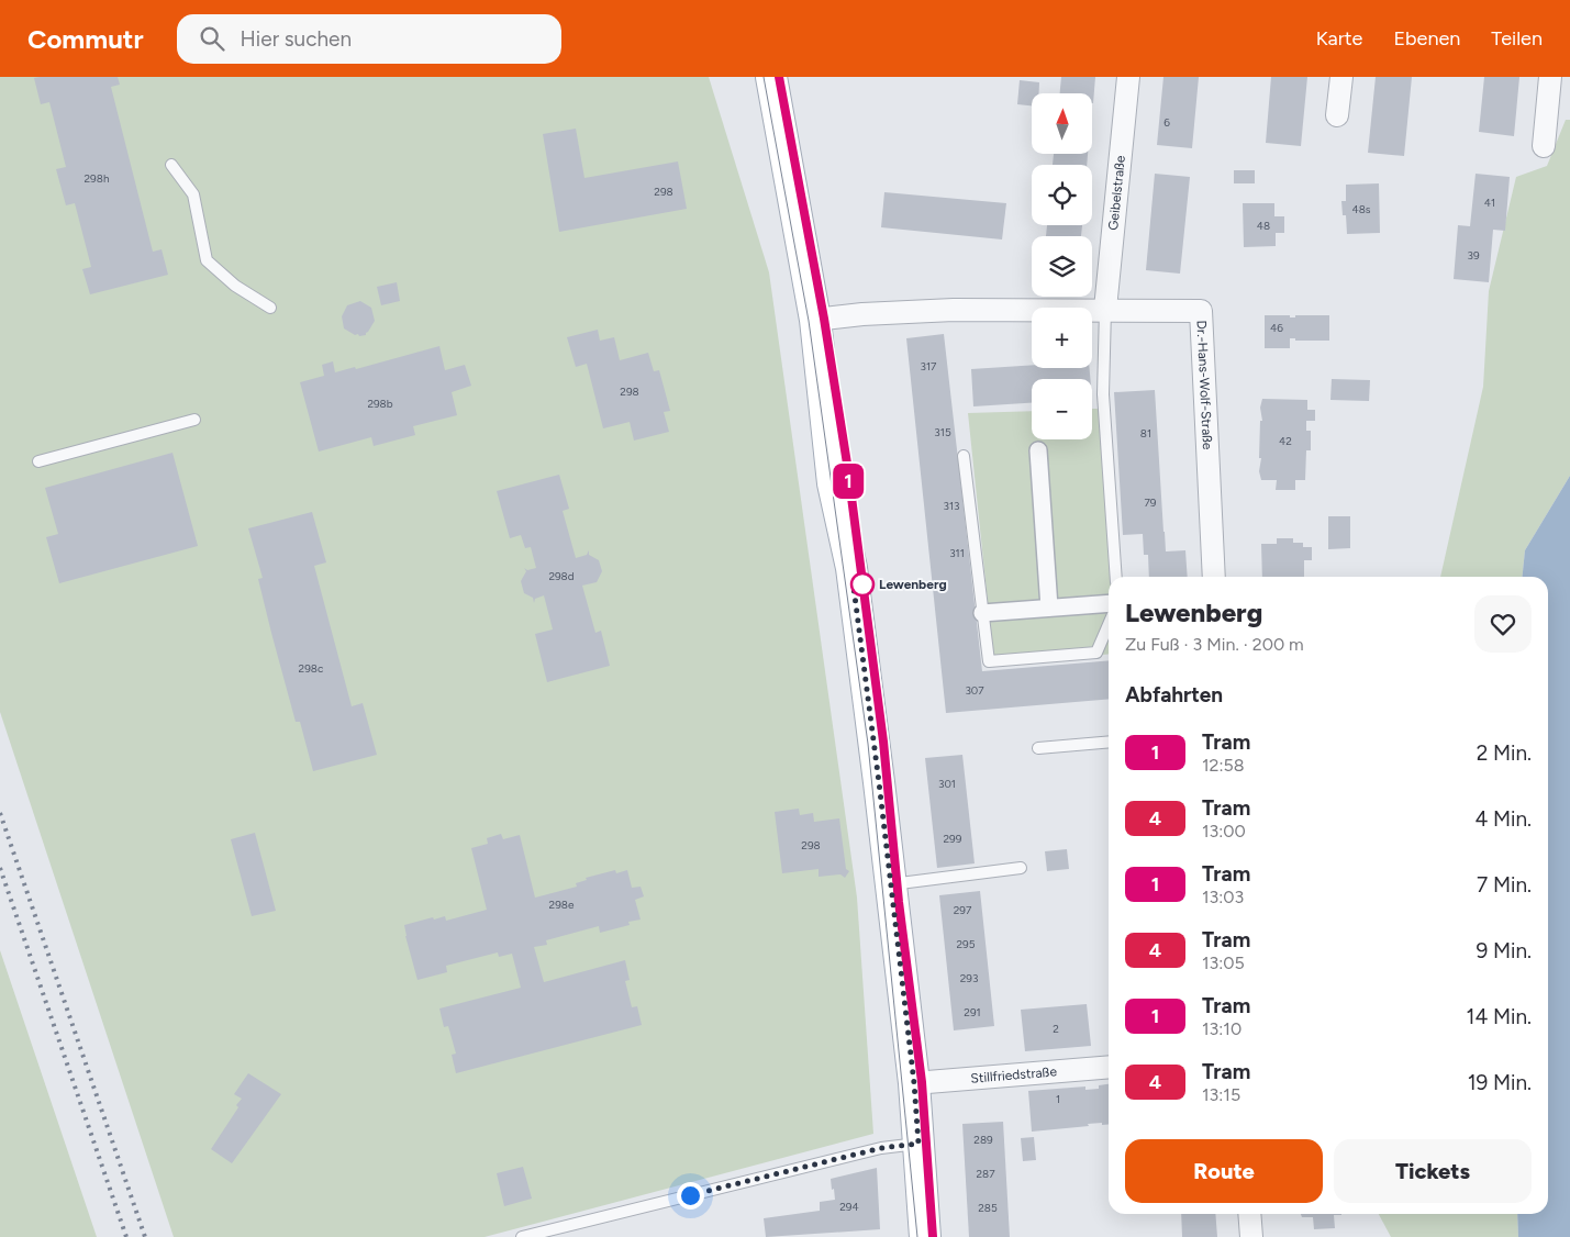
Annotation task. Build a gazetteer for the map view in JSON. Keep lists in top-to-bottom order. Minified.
{"streets":{"street":["Geibelstraße","Dr.-Hans-Wolf-Straße","Stillfriedstraße"]},"crossings":[["Geibelstraße","Dr.-Hans-Wolf-Straße"]],"places":["Lewenberg"],"lines":["tram line 1"],"house_numbers":["6","298h","298","41","48s","48","39","46","317","298","298b","315","81","42","79","313","311","298d","298c","307","301","299","298","298e","297","295","293","291","2","1","289","287","294","285"],"north":"top","page":{"header":"Commutr","search":"Hier suchen","nav":["Karte","Ebenen","Teilen"],"on_map":"1","map_buttons":["+","−"],"heading":[["Lewenberg","Zu Fuß · 3 Min. · 200 m"],"Abfahrten"],"list":[{"mark":"1","name":"Tram","note":"12:58","value":"2 Min."},{"mark":"4","name":"Tram","note":"13:00","value":"4 Min."},{"mark":"1","name":"Tram","note":"13:03","value":"7 Min."},{"mark":"4","name":"Tram","note":"13:05","value":"9 Min."},{"mark":"1","name":"Tram","note":"13:10","value":"14 Min."},{"mark":"4","name":"Tram","note":"13:15","value":"19 Min."}],"buttons":["Route","Tickets"]}}
